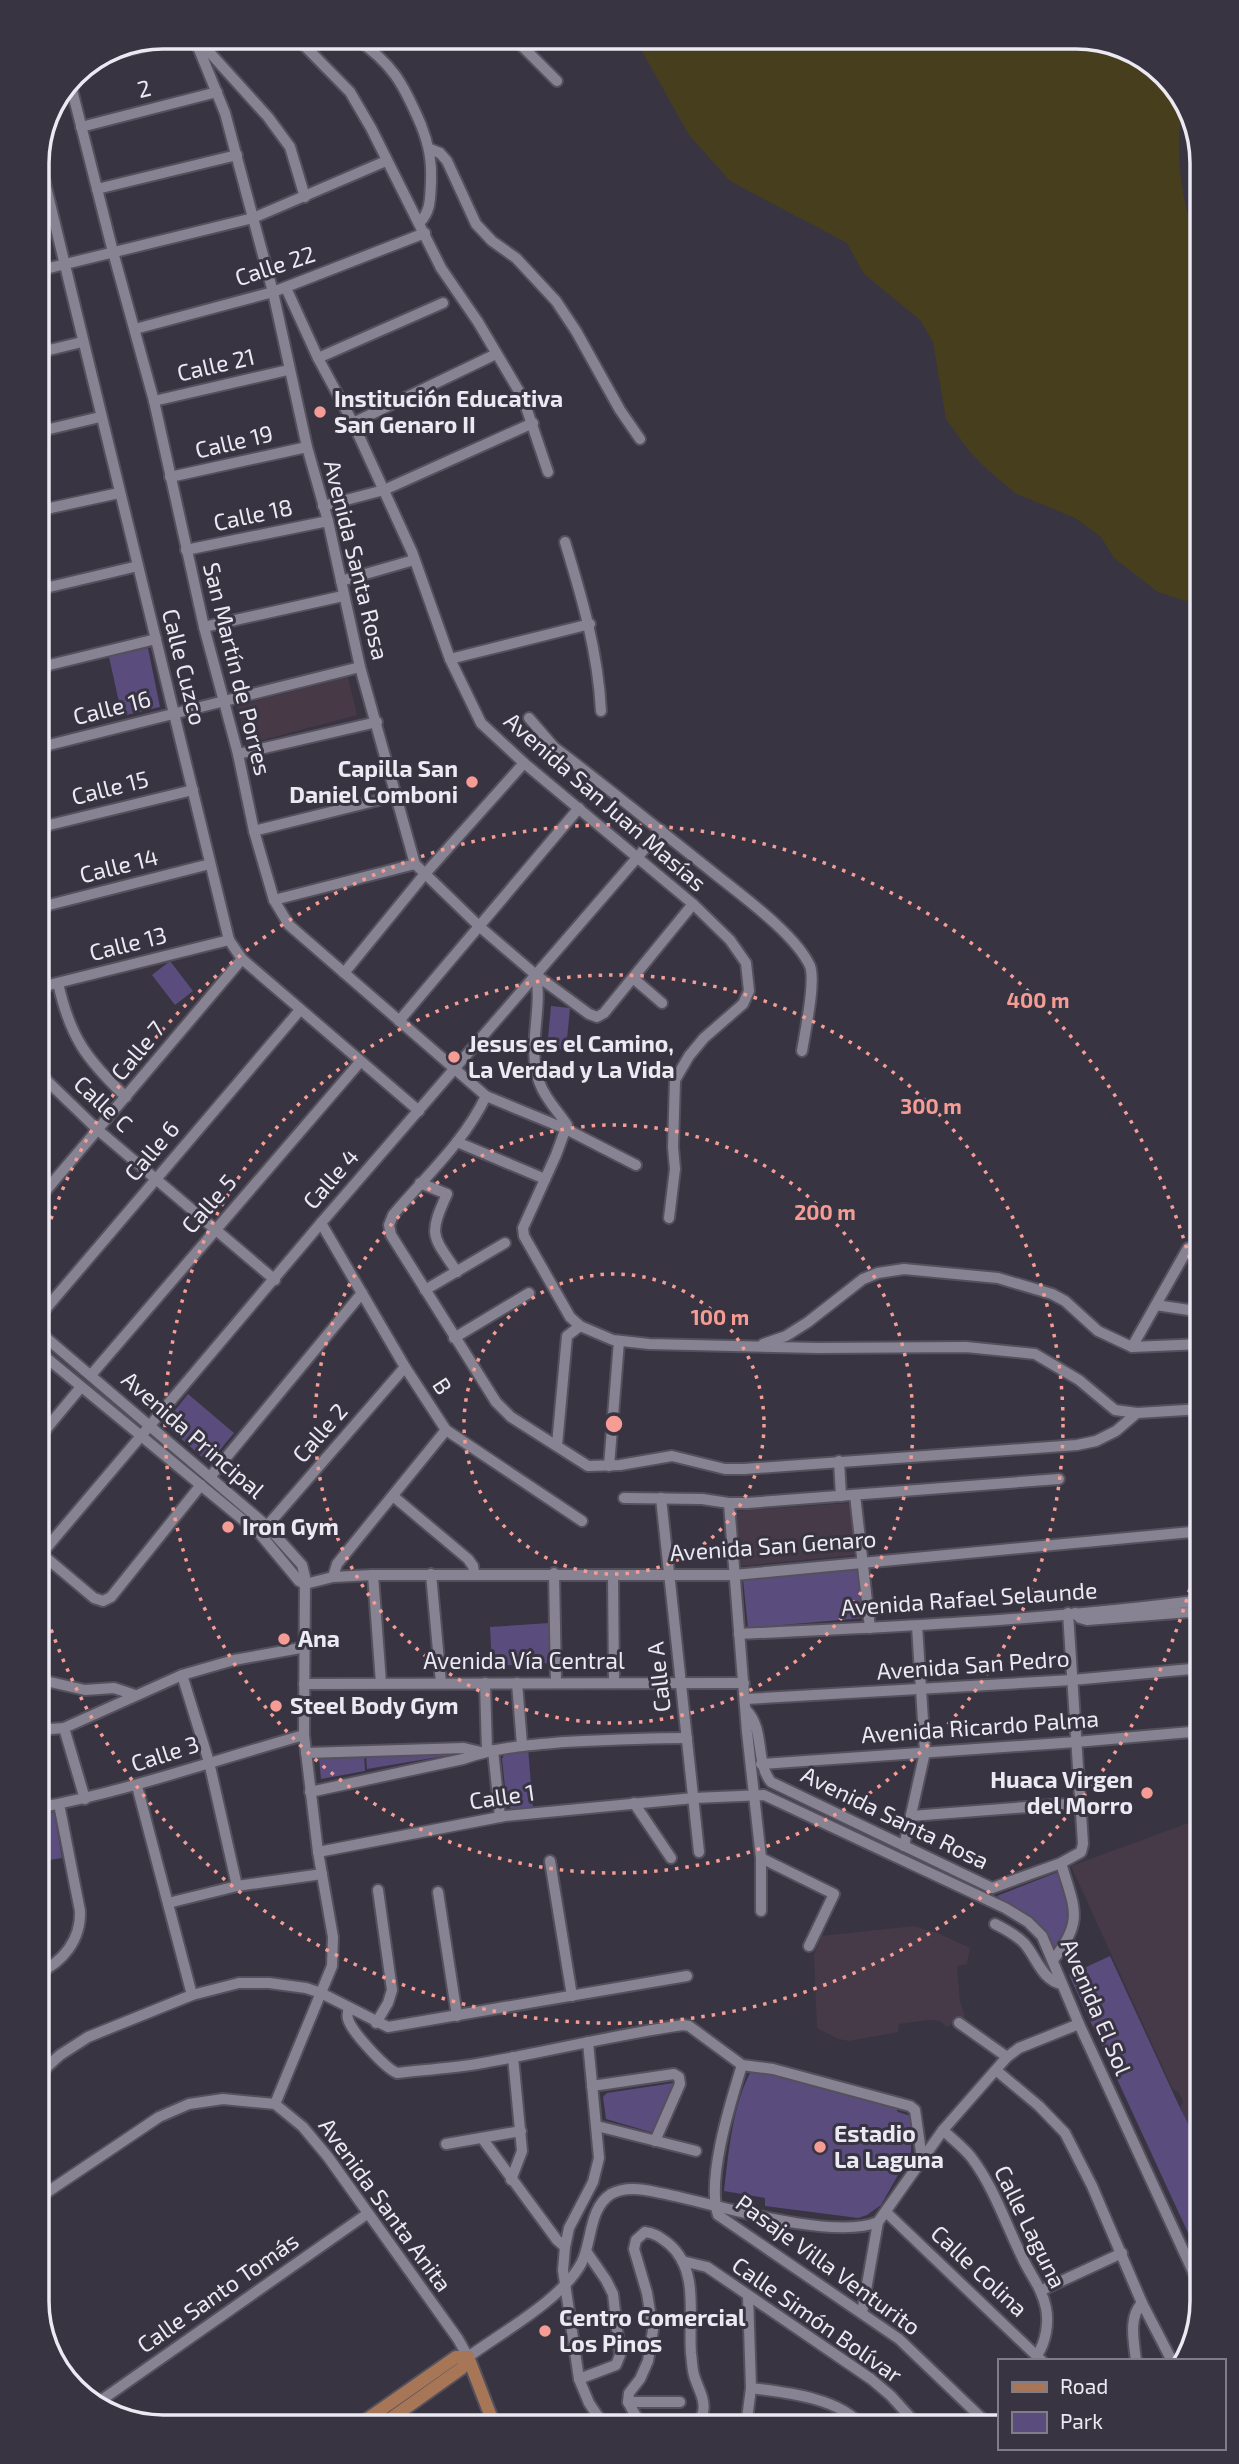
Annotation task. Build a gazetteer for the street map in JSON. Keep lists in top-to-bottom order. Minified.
{"streets":{"main road":["Avenida Santa Anita"],"street":["2","Calle 22","Calle 21","Calle 19","Calle 18","Avenida Santa Rosa","Calle Cuzco","San Martín de Porres","Calle 16","Calle 15","Avenida San Juan Masías","Calle 14","Calle 13","Calle 7","Calle C","Calle 6","Calle 4","Calle 5","B","Calle 2","Avenida Principal","Avenida San Genaro","Avenida Rafael Selaunde","Avenida Vía Central","Avenida San Pedro","Calle A","Avenida Ricardo Palma","Calle 3","Calle 1","Avenida El Sol","Calle Laguna","Pasaje Villa Venturito","Calle Colina","Calle Santo Tomás","Calle Simón Bolívar"]},"crossings":[["2","Avenida Santa Rosa"],["2","San Martín de Porres"],["Calle 22","Avenida Santa Rosa"],["Calle 22","San Martín de Porres"],["Calle 22","Avenida San Juan Masías"],["Calle 21","Avenida Santa Rosa"],["Calle 21","San Martín de Porres"],["Calle 19","Avenida Santa Rosa"],["Calle 19","San Martín de Porres"],["Calle 18","Avenida Santa Rosa"],["Calle 18","San Martín de Porres"],["Avenida Santa Rosa","Calle 16"],["Avenida Santa Rosa","Calle 4"],["Avenida Santa Rosa","Avenida Ricardo Palma"],["Calle Cuzco","Calle 16"],["Calle Cuzco","Calle 15"],["Calle Cuzco","Calle 14"],["Calle Cuzco","Calle 13"],["Calle Cuzco","Calle 7"],["Calle Cuzco","Calle 6"],["Calle Cuzco","Calle 4"],["Calle Cuzco","Calle 5"],["San Martín de Porres","Calle 16"],["San Martín de Porres","Calle 4"],["Avenida San Juan Masías","Calle 4"],["Calle 7","Calle C"],["Calle C","Calle 6"],["Calle C","Calle 4"],["Calle C","Calle 5"],["Calle 4","B"],["Calle 4","Avenida Principal"],["Calle 5","Avenida Principal"],["B","Calle 2"],["Calle 2","Avenida Principal"],["Avenida Principal","Avenida San Genaro"],["Avenida Principal","Avenida Vía Central"],["Avenida Principal","Calle 3"],["Avenida Principal","Calle 1"],["Avenida Principal","Avenida Santa Anita"],["Avenida San Genaro","Calle A"],["Avenida Vía Central","Calle A"],["Calle A","Calle 1"],["Calle A","Avenida El Sol"],["Calle 1","Avenida El Sol"],["Avenida Santa Anita","Calle Santo Tomás"],["Calle Laguna","Calle Colina"]],"places":["Institución Educativa San Genaro II","Capilla San Daniel Comboni","Jesus es el Camino, La Verdad y La Vida","Iron Gym","Ana","Steel Body Gym","Huaca Virgen del Morro","Estadio La Laguna","Centro Comercial Los Pinos"],"legend":["Road","Park"],"rings":["400 m","300 m","200 m","100 m"]}
